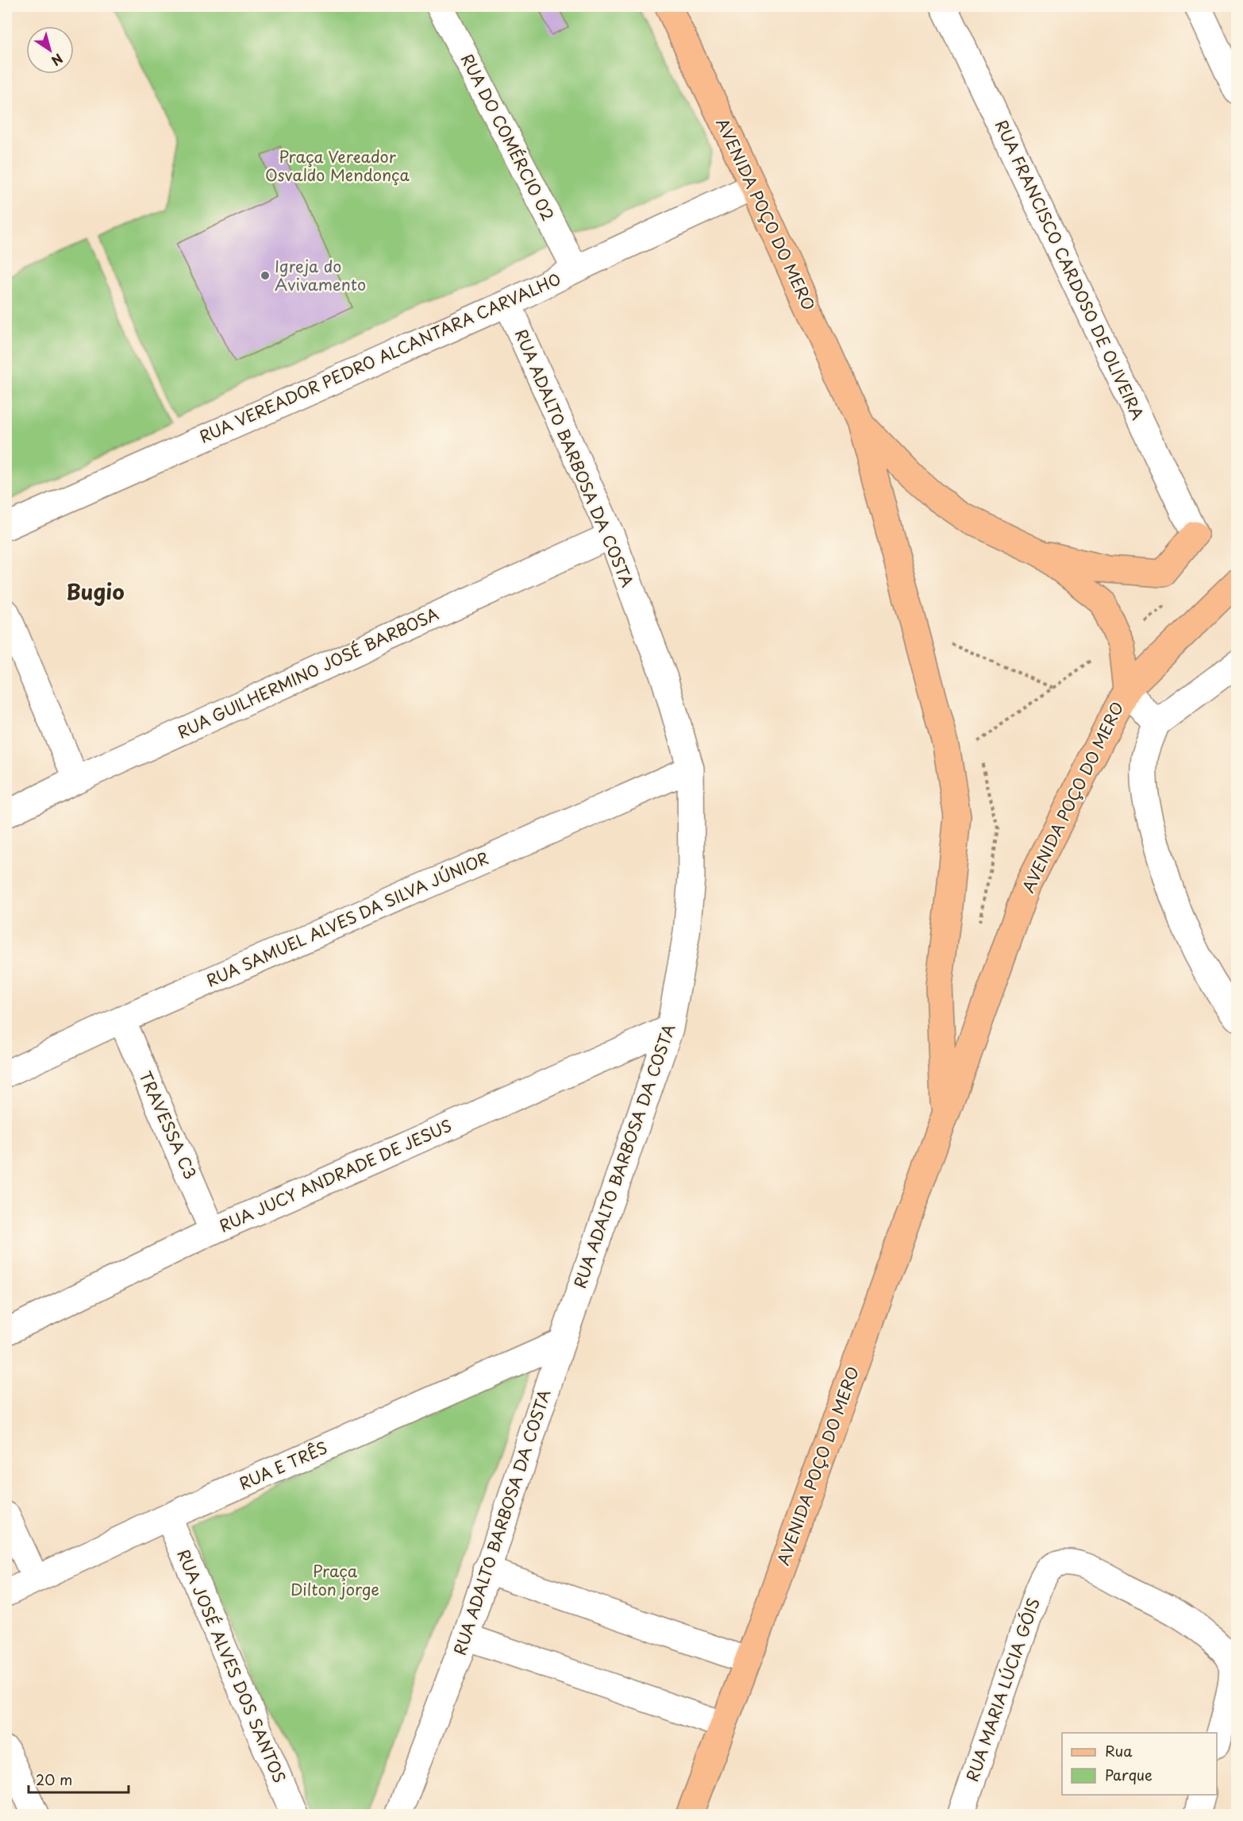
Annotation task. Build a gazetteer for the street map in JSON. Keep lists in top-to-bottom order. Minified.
{"streets":{"main road":["AVENIDA POÇO DO MERO"],"street":["RUA DO COMÉRCIO 02","RUA FRANCISCO CARDOSO DE OLIVEIRA","RUA VEREADOR PEDRO ALCANTARA CARVALHO","RUA ADALTO BARBOSA DA COSTA","RUA GUILHERMINO JOSÉ BARBOSA","RUA SAMUEL ALVES DA SILVA JÚNIOR","TRAVESSA C3","RUA JUCY ANDRADE DE JESUS","RUA E TRÊS","RUA JOSÉ ALVES DOS SANTOS","RUA MARIA LÚCIA GÓIS"]},"crossings":[["RUA DO COMÉRCIO 02","RUA VEREADOR PEDRO ALCANTARA CARVALHO"],["AVENIDA POÇO DO MERO","RUA VEREADOR PEDRO ALCANTARA CARVALHO"],["RUA VEREADOR PEDRO ALCANTARA CARVALHO","RUA ADALTO BARBOSA DA COSTA"],["RUA ADALTO BARBOSA DA COSTA","RUA GUILHERMINO JOSÉ BARBOSA"],["RUA ADALTO BARBOSA DA COSTA","RUA SAMUEL ALVES DA SILVA JÚNIOR"],["RUA ADALTO BARBOSA DA COSTA","RUA JUCY ANDRADE DE JESUS"],["RUA ADALTO BARBOSA DA COSTA","RUA E TRÊS"],["RUA SAMUEL ALVES DA SILVA JÚNIOR","TRAVESSA C3"],["TRAVESSA C3","RUA JUCY ANDRADE DE JESUS"],["RUA E TRÊS","RUA JOSÉ ALVES DOS SANTOS"]],"districts":["Bugio"],"parks":["Praça Vereador Osvaldo Mendonça","Praça Dilton jorge"],"places":["Igreja do Avivamento"],"legend":["Rua","Parque"],"scale_bar":"20 m","north":"bottom right"}
